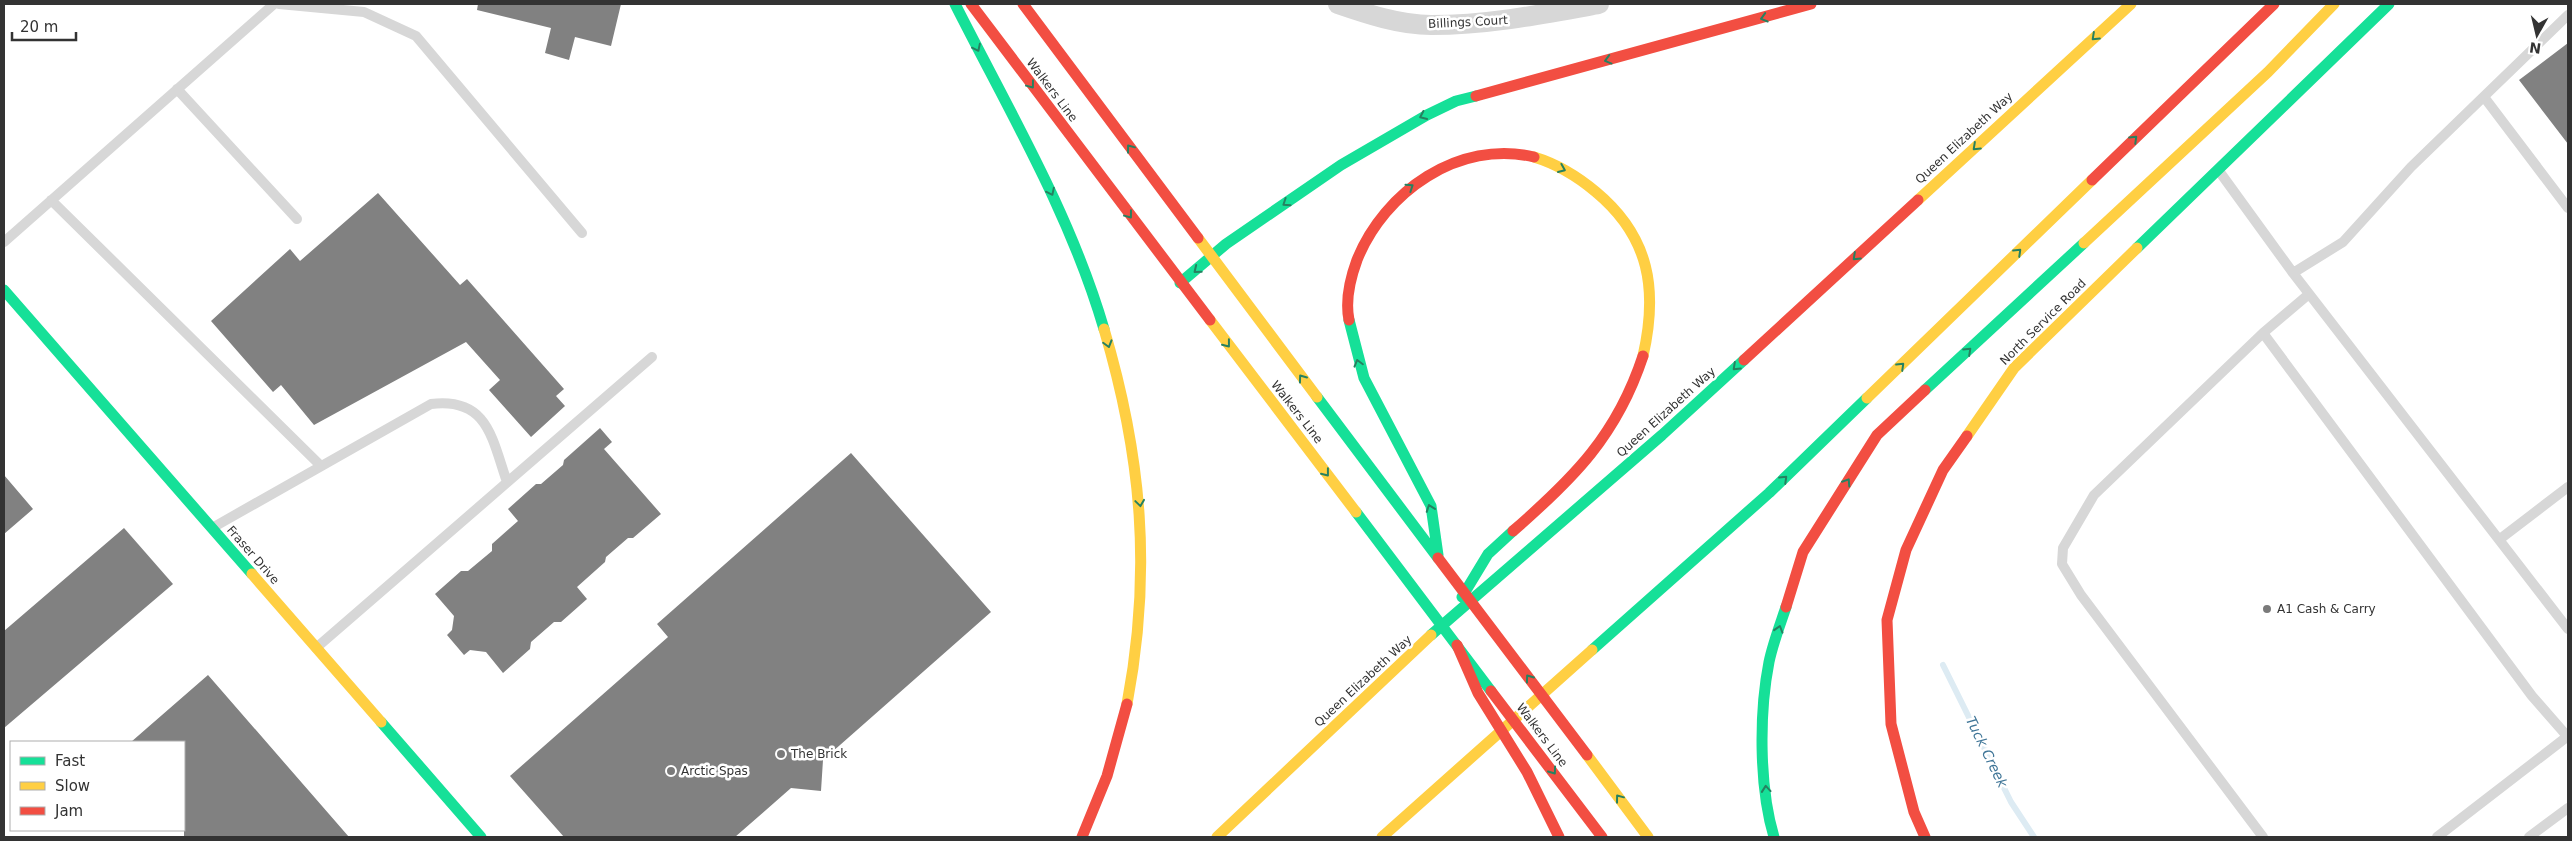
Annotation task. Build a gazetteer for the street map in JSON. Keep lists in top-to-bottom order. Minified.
{"streets":{"main road":["Walkers Line","Queen Elizabeth Way","North Service Road","Fraser Drive"],"street":["Billings Court"]},"one_way":["Queen Elizabeth Way"],"water":["Tuck Creek"],"places":["A1 Cash & Carry","The Brick","Arctic Spas"],"legend":["Fast","Slow","Jam"],"scale_bar":"20 m","north":"bottom"}
